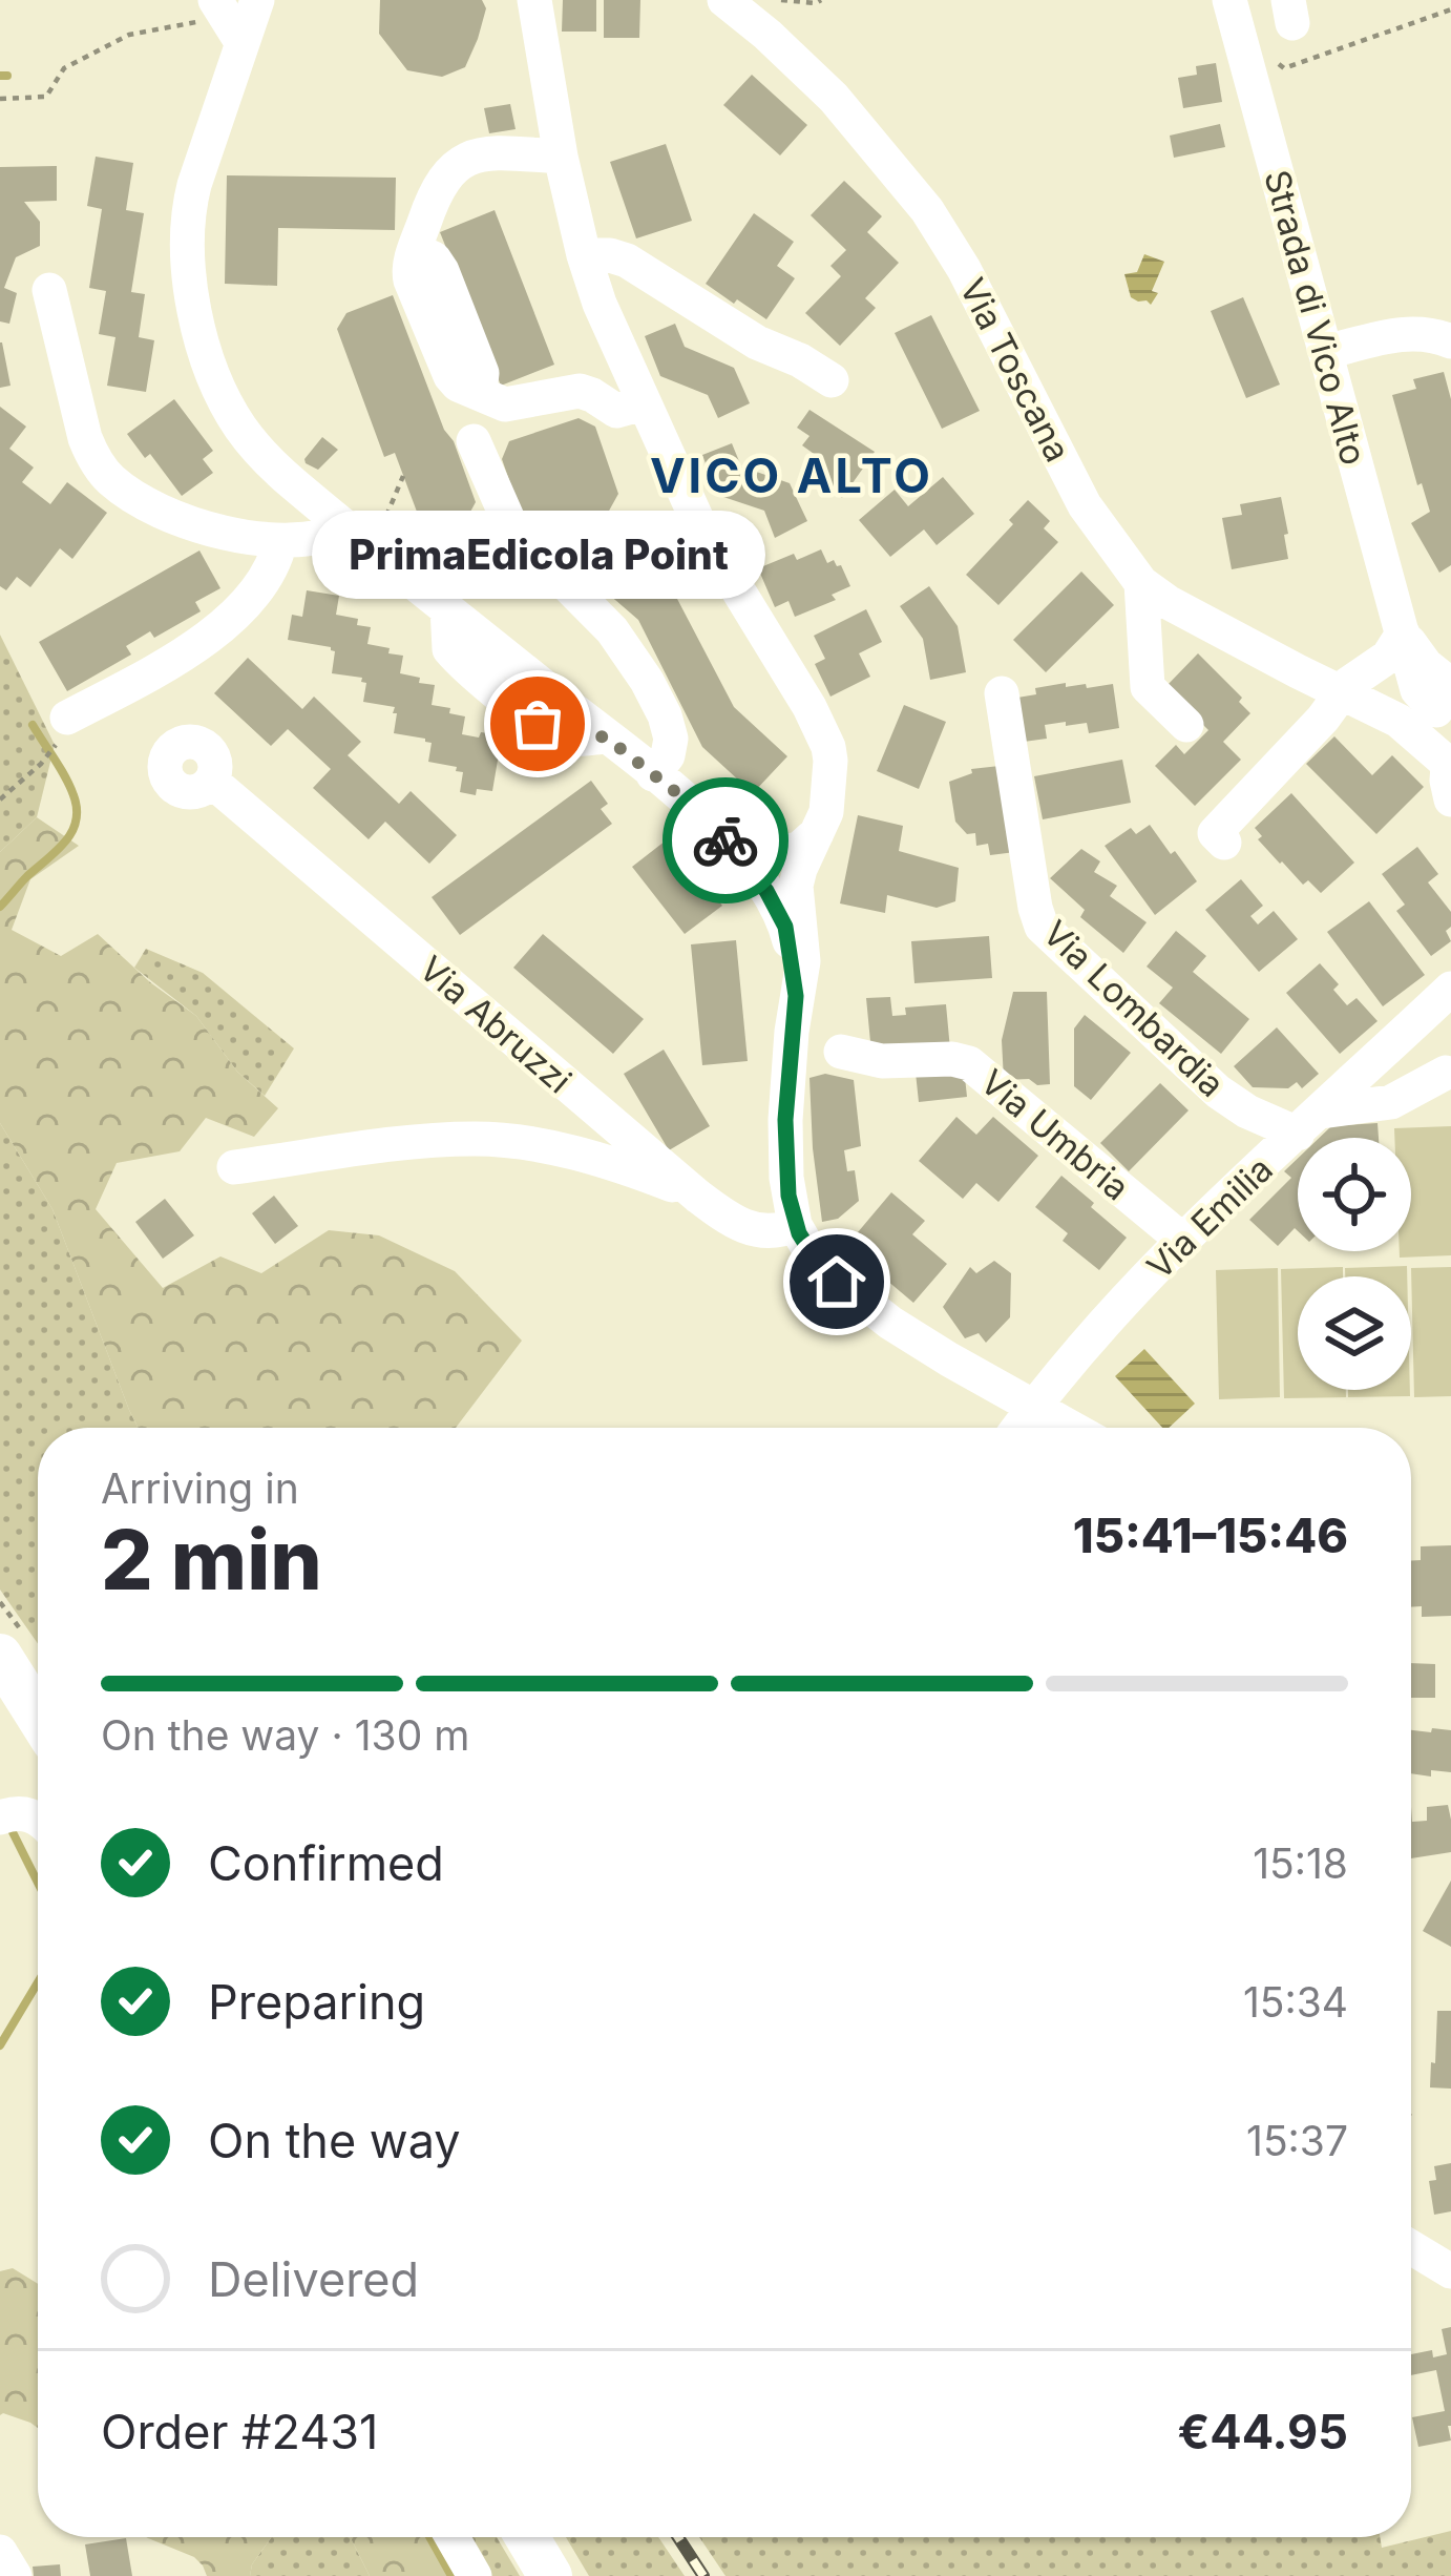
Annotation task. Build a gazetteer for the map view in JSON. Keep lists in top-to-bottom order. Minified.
{"streets":{"street":["Strada di Vico Alto","Via Toscana","Via Lombardia","Via Abruzzi","Via Umbria","Via Emilia"]},"crossings":[["Strada di Vico Alto","Via Toscana"],["Via Lombardia","Via Emilia"],["Via Umbria","Via Emilia"]],"districts":["VICO ALTO"],"places":["PrimaEdicola Point"],"page":{"bubble":"PrimaEdicola Point","heading":["2 min","Arriving in","15:41–15:46"],"panel":["Order #2431","€44.95"],"bar":"On the way · 130 m","list":[["Confirmed","15:18"],["Preparing","15:34"],["On the way","15:37"],"Delivered"]}}
